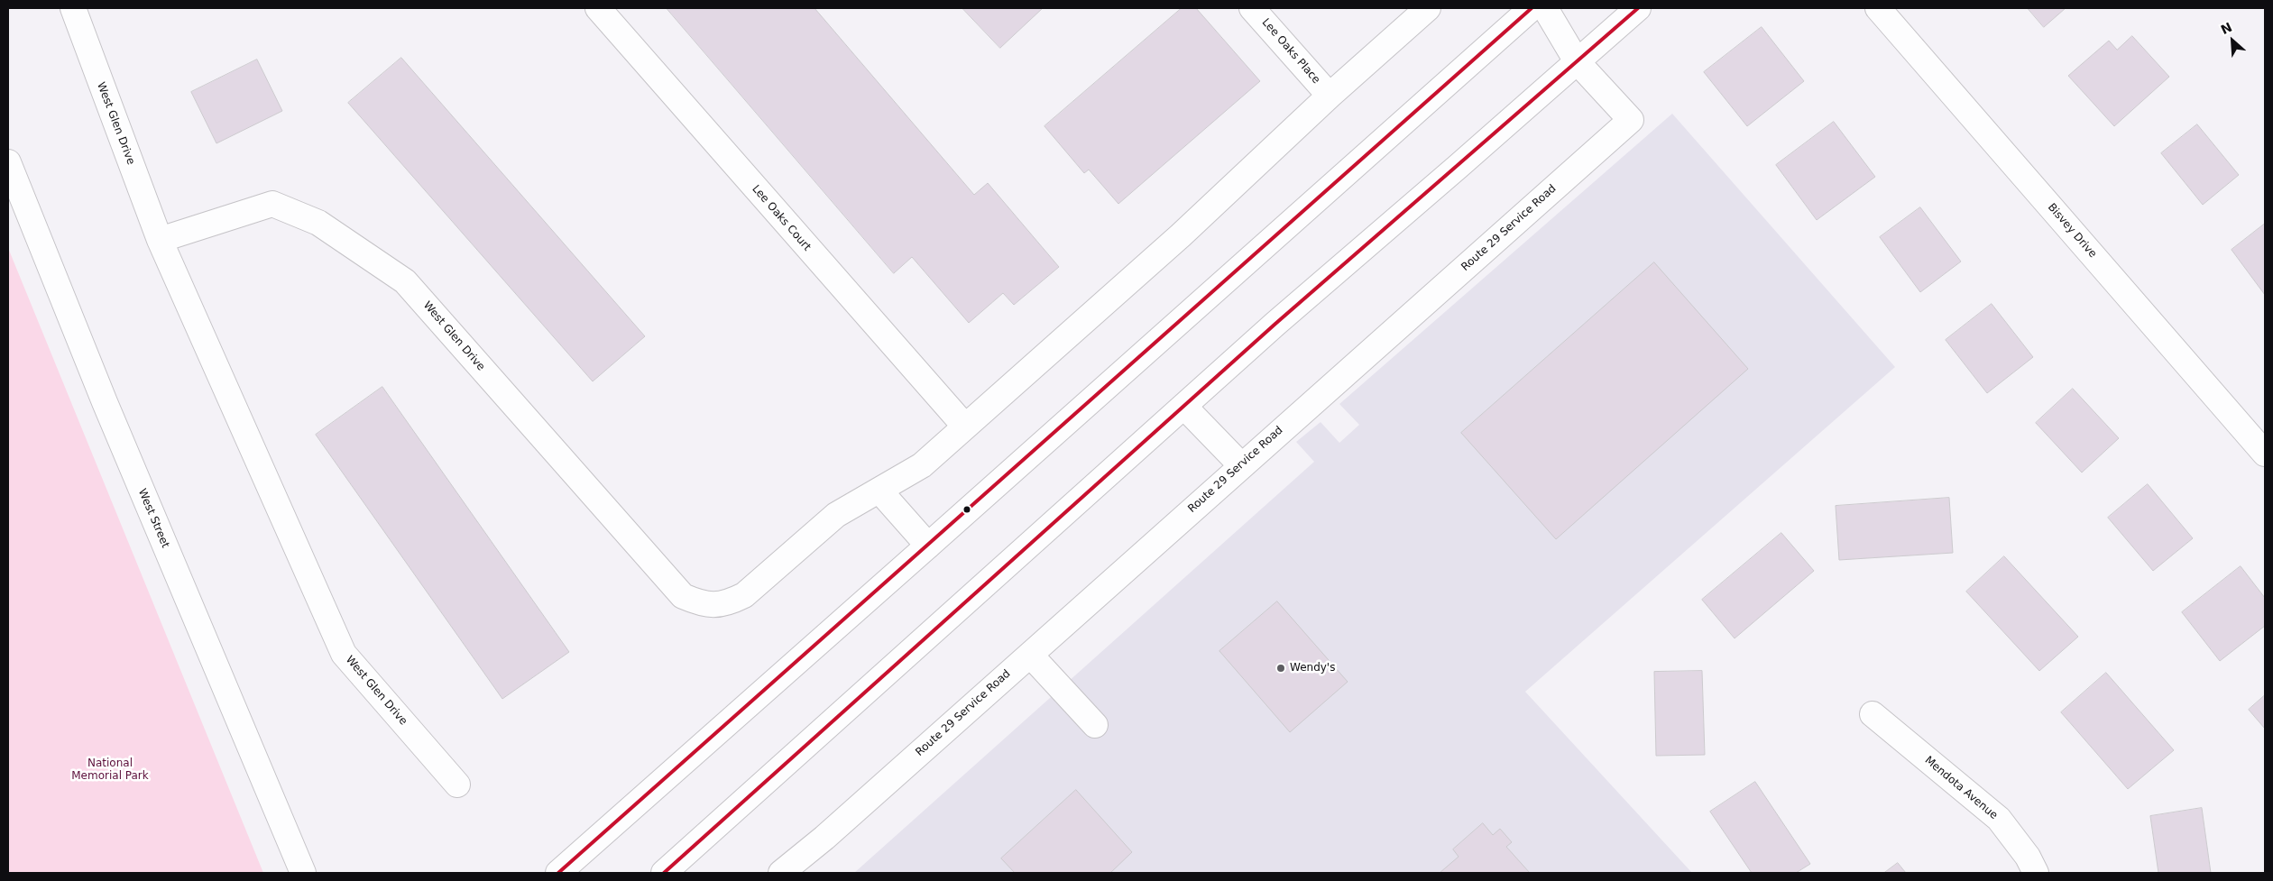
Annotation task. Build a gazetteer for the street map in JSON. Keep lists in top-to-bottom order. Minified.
{"streets":{"street":["Lee Oaks Place","West Glen Drive","Lee Oaks Court","Route 29 Service Road","Bisvey Drive","West Street","Mendota Avenue"]},"parks":["National Memorial Park"],"places":["Wendy's"],"north":"top left"}
